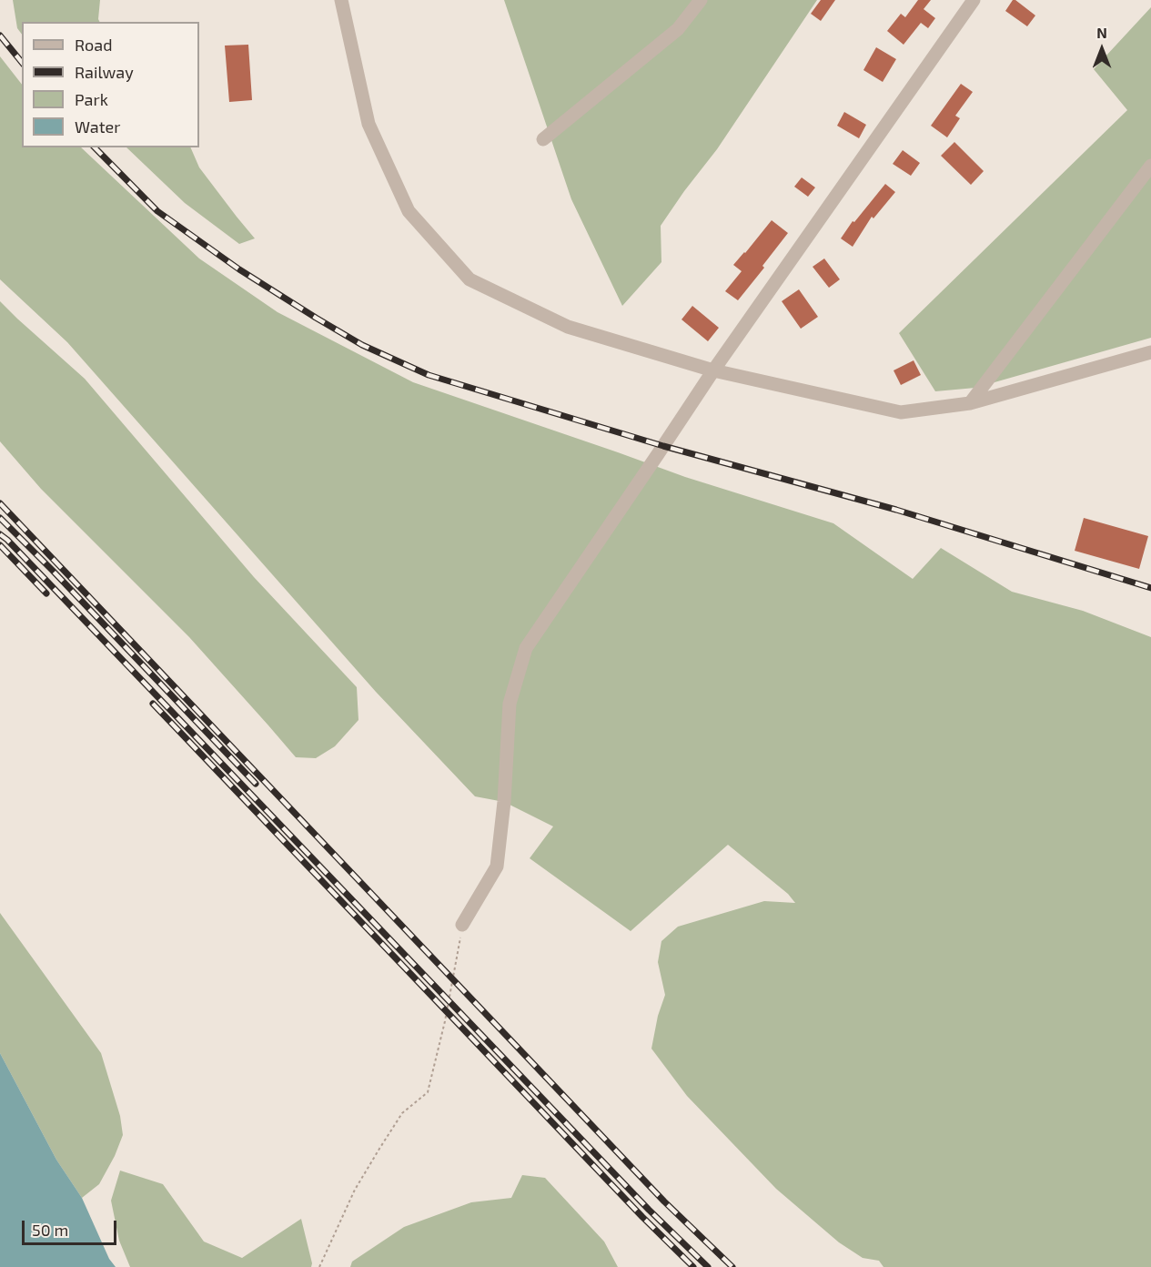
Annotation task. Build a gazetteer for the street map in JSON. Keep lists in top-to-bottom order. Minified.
{"legend":["Road","Railway","Park","Water"],"scale_bar":"50 m","north":"top"}
